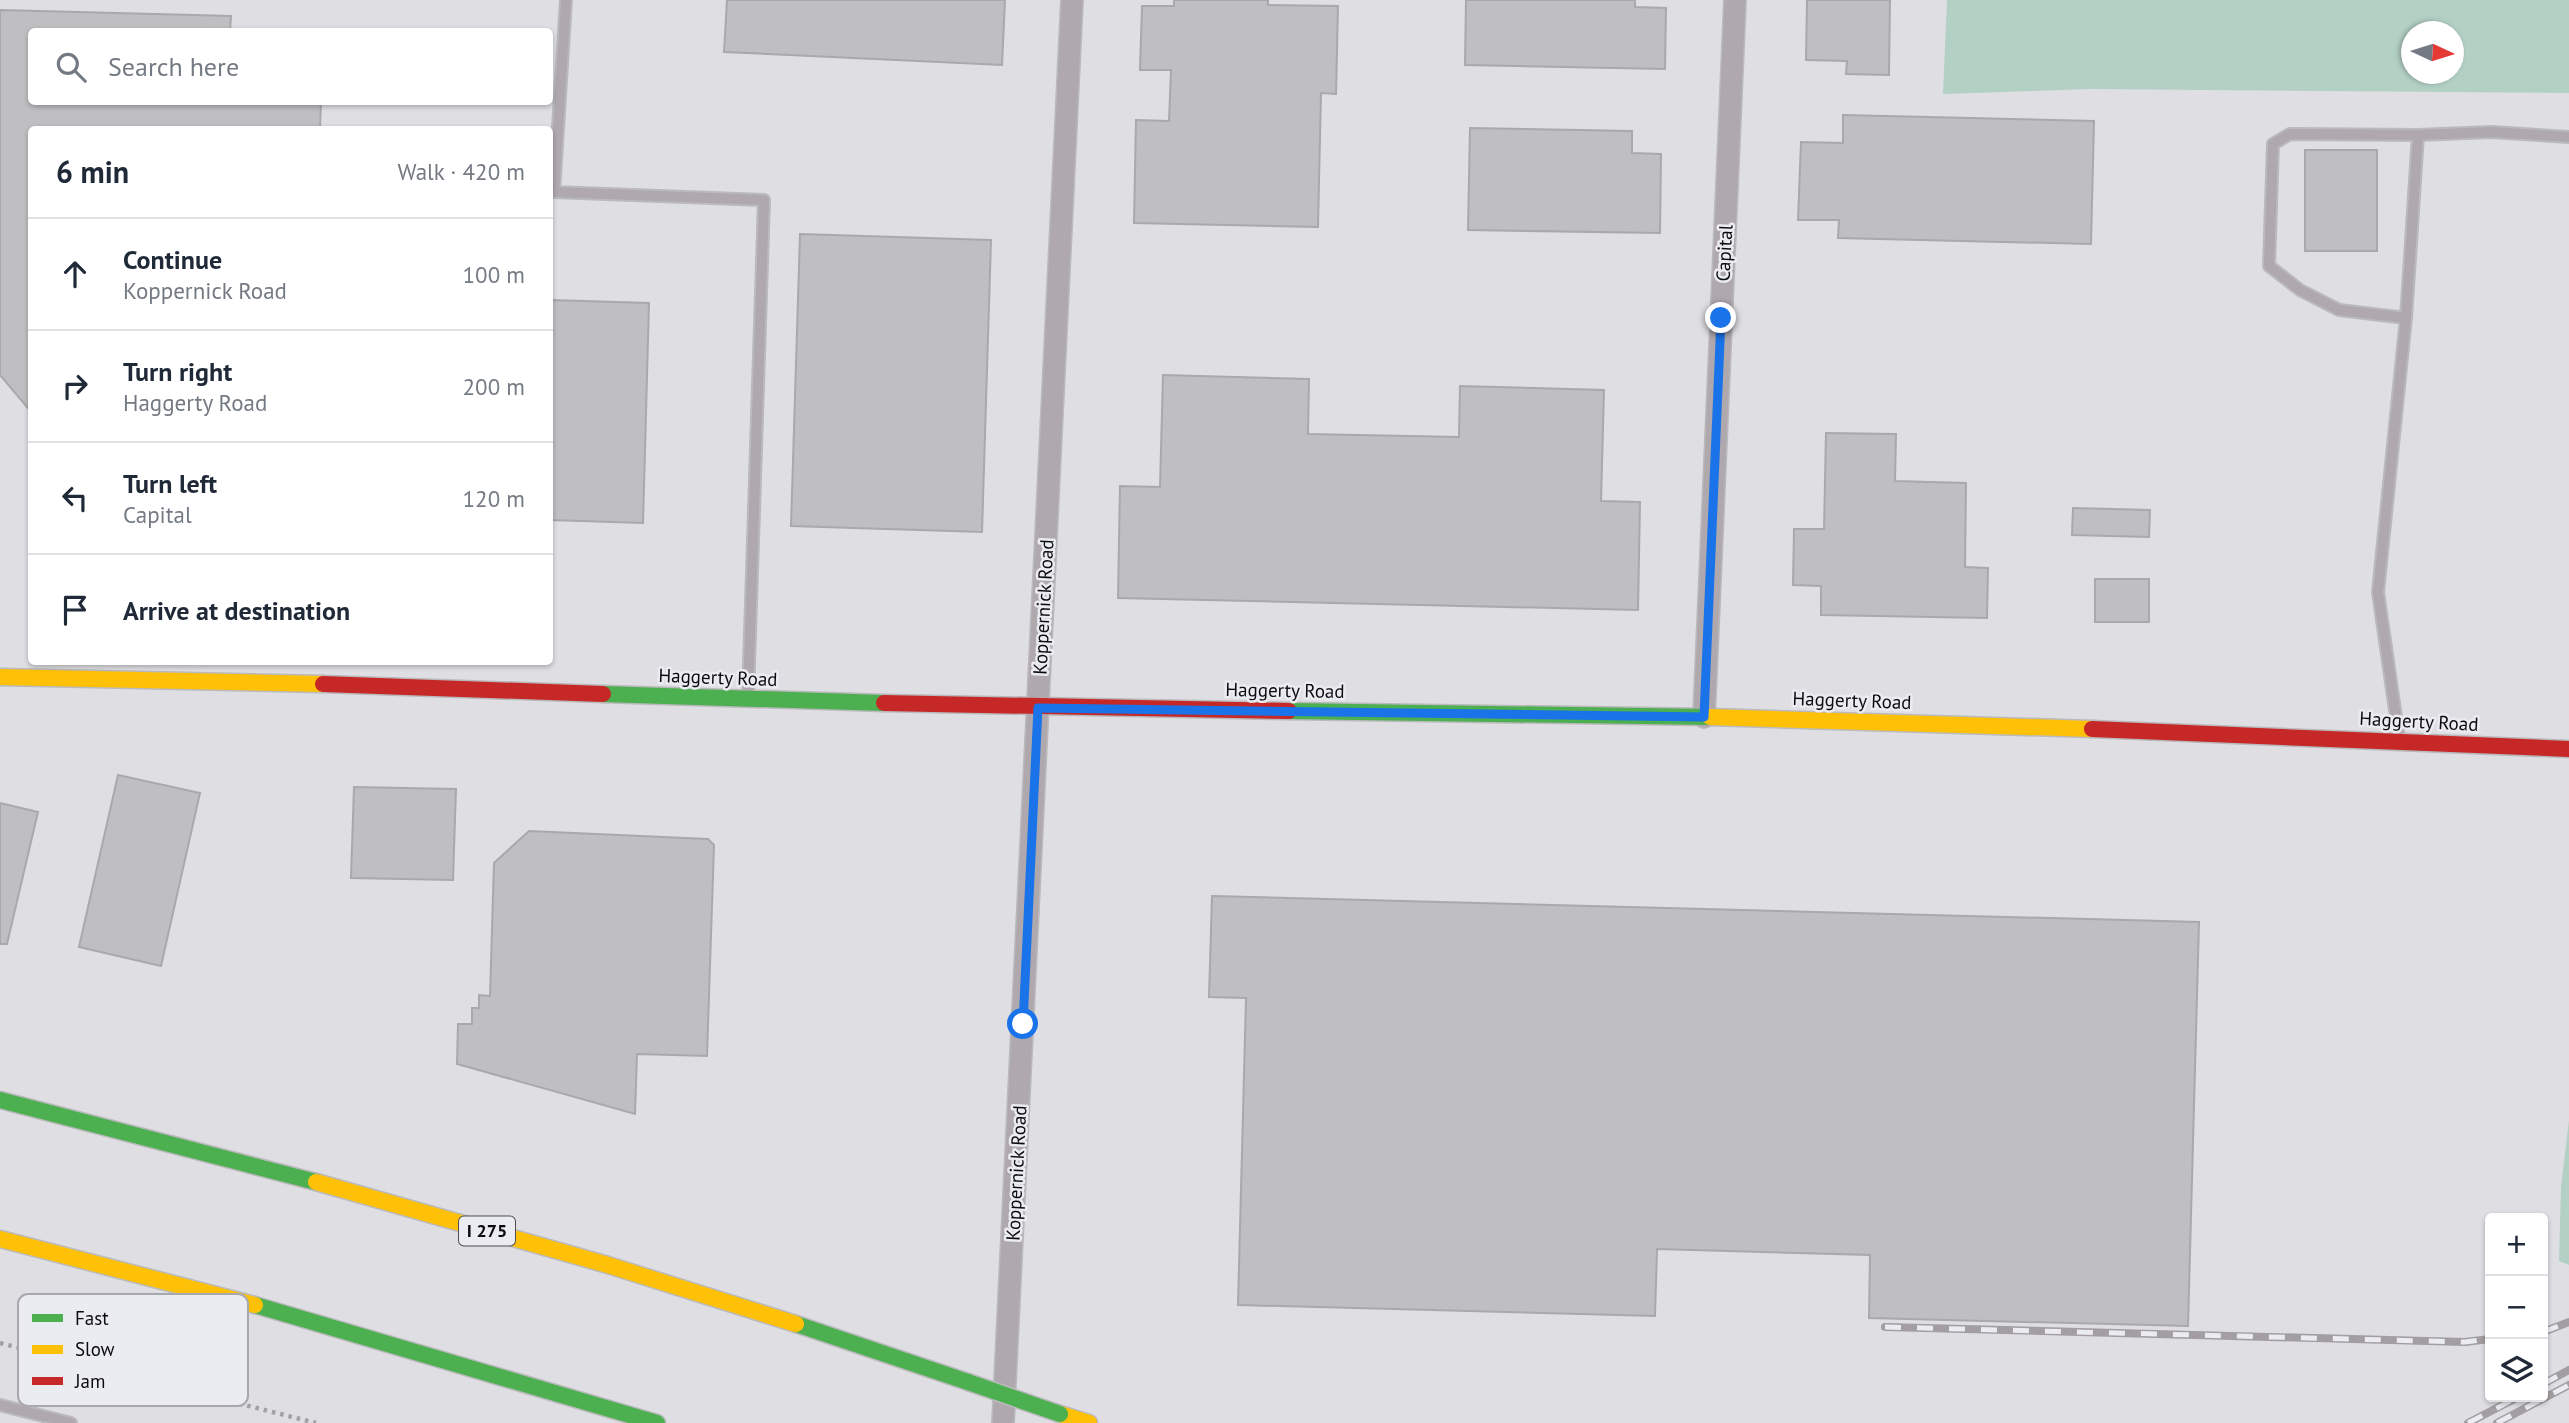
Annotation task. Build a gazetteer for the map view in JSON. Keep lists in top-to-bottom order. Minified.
{"streets":{"main road":["Haggerty Road","I 275"],"street":["Capital","Koppernick Road"]},"crossings":[["Capital","Haggerty Road"],["Koppernick Road","Haggerty Road"]],"legend":["Fast","Slow","Jam"],"north":"right","page":{"search":"Search here","heading":["6 min","Walk · 420 m"],"list":[["Continue","Koppernick Road","100 m"],["Turn right","Haggerty Road","200 m"],["Turn left","Capital","120 m"],"Arrive at destination"],"map_buttons":["+","−"]}}
